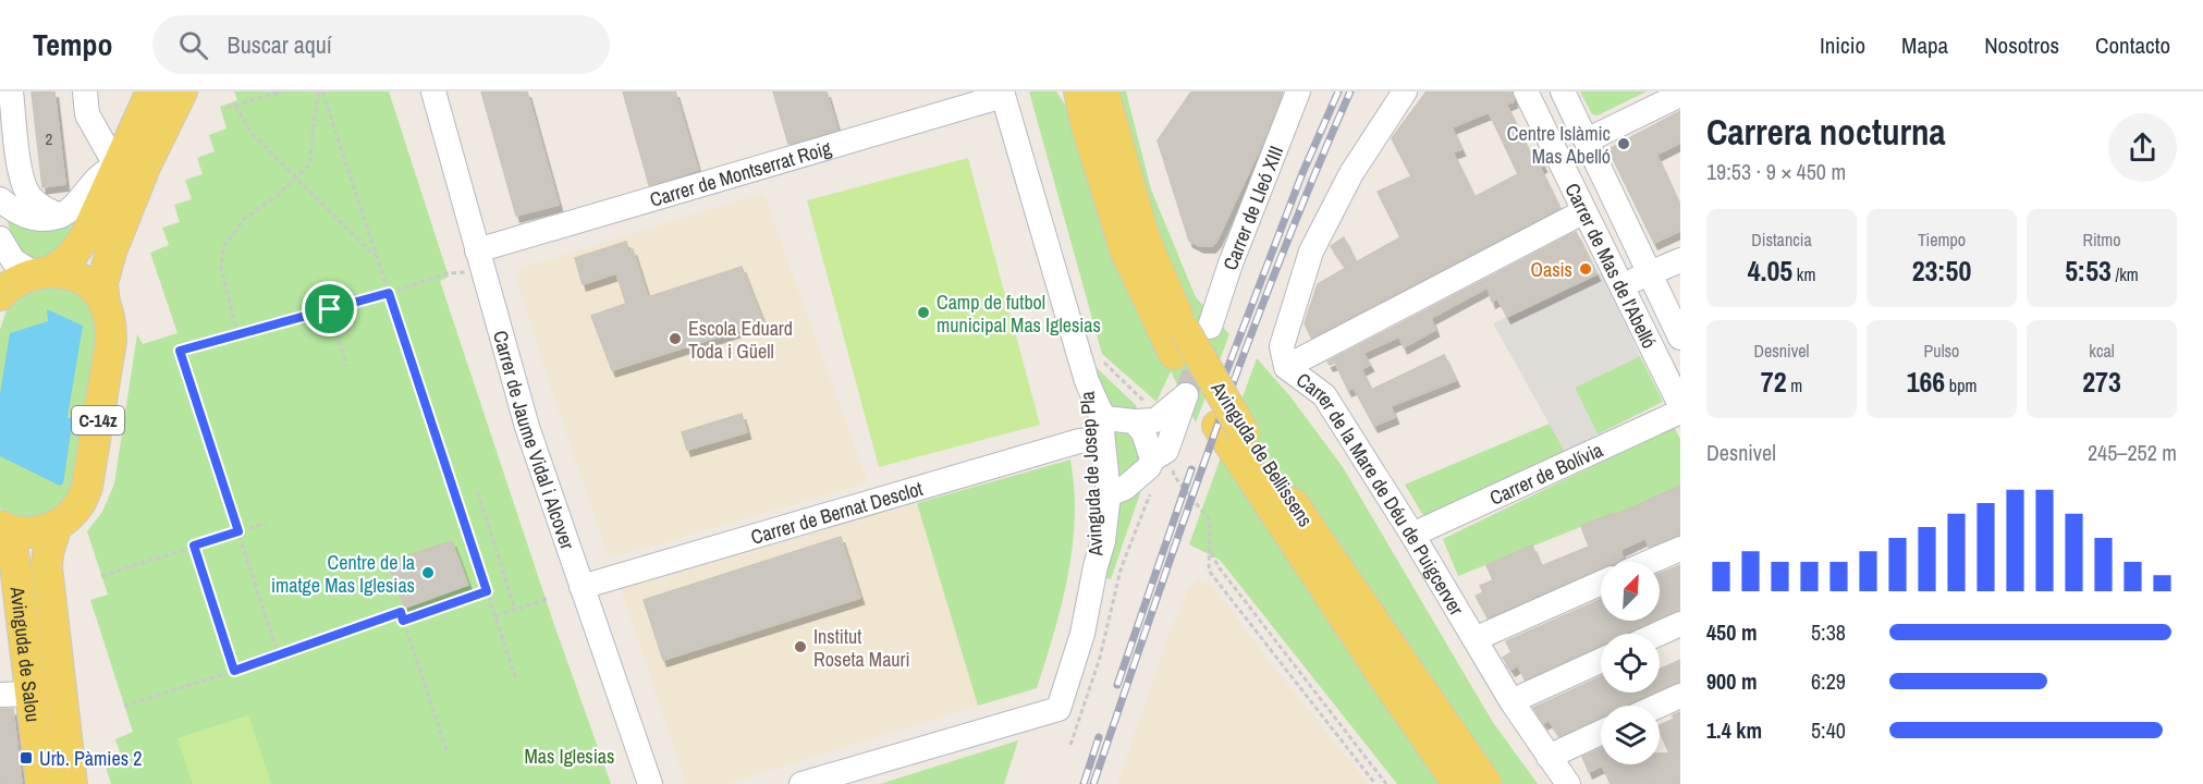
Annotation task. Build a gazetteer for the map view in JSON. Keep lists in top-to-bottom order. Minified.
{"streets":{"main road":["C-14z","Avinguda de Bellissens","Avinguda de Salou"],"street":["Carrer de Montserrat Roig","Carrer de Lleó XIII","Carrer de Mas de l'Abelló","Carrer de Jaume Vidal i Alcover","Avinguda de Josep Pla","Carrer de Bolívia","Carrer de la Mare de Déu de Puigcerver","Carrer de Bernat Desclot"]},"crossings":[["Carrer de Montserrat Roig","Carrer de Jaume Vidal i Alcover"],["Carrer de Montserrat Roig","Avinguda de Josep Pla"],["Carrer de Lleó XIII","Avinguda de Bellissens"],["C-14z","Avinguda de Salou"],["Carrer de Jaume Vidal i Alcover","Carrer de Bernat Desclot"],["Avinguda de Josep Pla","Carrer de Bernat Desclot"],["Carrer de Bolívia","Carrer de la Mare de Déu de Puigcerver"]],"parks":["Mas Iglesias"],"places":{"other":["Centre Islàmic Mas Abelló","Oasis","Camp de futbol municipal Mas Iglesias","Escola Eduard Toda i Güell","Centre de la imatge Mas Iglesias","Institut Roseta Mauri"],"transit":["Urb. Pàmies 2"]},"house_numbers":["2"],"north":"top right","page":{"header":"Tempo","search":"Buscar aquí","nav":["Inicio","Mapa","Nosotros","Contacto"],"heading":["Carrera nocturna","19:53 · 9 × 450 m"],"stats":[["Distancia","4.05 km"],["Tiempo","23:50"],["Ritmo","5:53 /km"],["Desnivel","72 m"],["Pulso","166 bpm"],["kcal","273"]],"chart":["Desnivel","245–252 m"],"list":[{"name":"450 m","note":"5:38"},{"name":"900 m","note":"6:29"},{"name":"1.4 km","note":"5:40"}]}}
